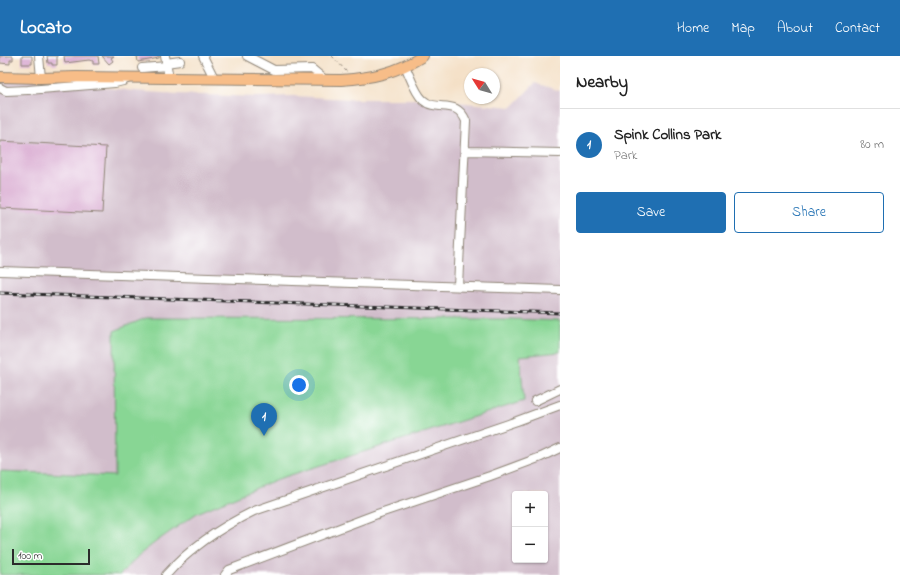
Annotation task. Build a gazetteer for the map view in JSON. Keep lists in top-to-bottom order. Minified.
{"scale_bar":"100 m","north":"top left","page":{"header":"Locato","nav":["Home","Map","About","Contact"],"heading":"Nearby","list":[{"mark":"1","name":"Spink Collins Park","note":"Park","value":"80 m"}],"buttons":["Save","Share"],"pins":"1","map_buttons":["+","−"],"scale":"100 m"}}
